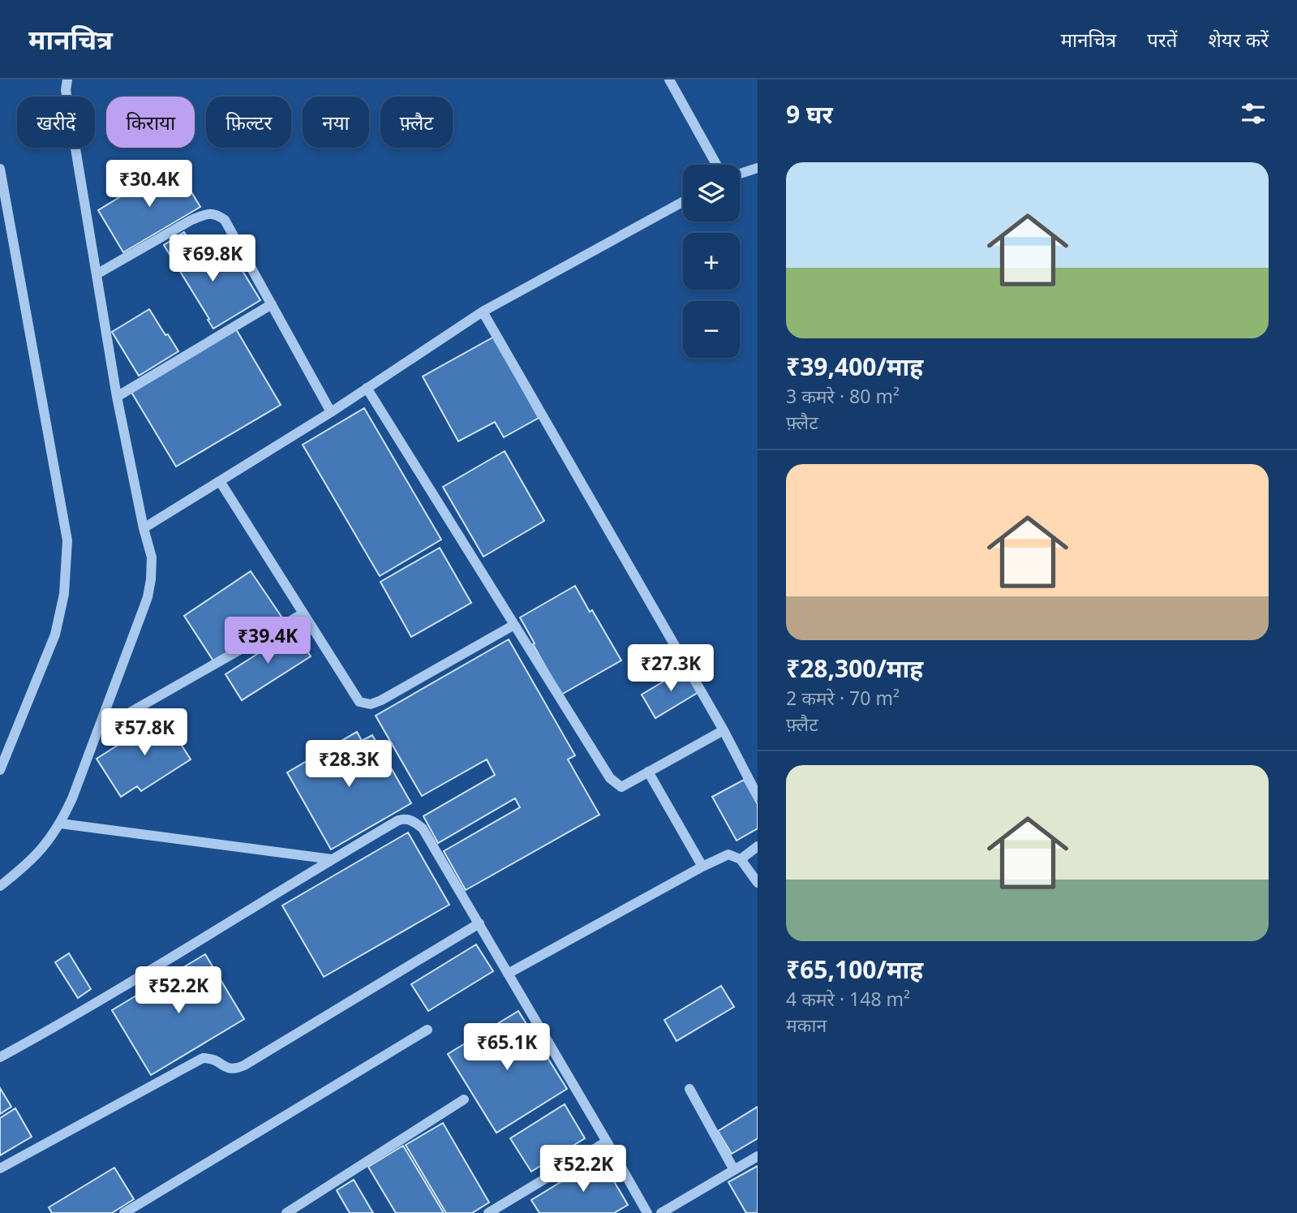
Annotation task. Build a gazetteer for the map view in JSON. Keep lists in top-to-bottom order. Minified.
{"page":{"header":"मानचित्र","nav":["मानचित्र","परतें","शेयर करें"],"heading":"9 घर","chip":["खरीदें","किराया","फ़िल्टर","नया","फ़्लैट"],"list":[{"name":"₹39,400/माह","note":"3 कमरे · 80 m² · फ़्लैट"},{"name":"₹28,300/माह","note":"2 कमरे · 70 m² · फ़्लैट"},{"name":"₹65,100/माह","note":"4 कमरे · 148 m² · मकान"}],"price":["₹30.4K","₹69.8K","₹39.4K","₹27.3K","₹57.8K","₹28.3K","₹52.2K","₹65.1K","₹52.2K"],"map_buttons":["+","−"]}}
